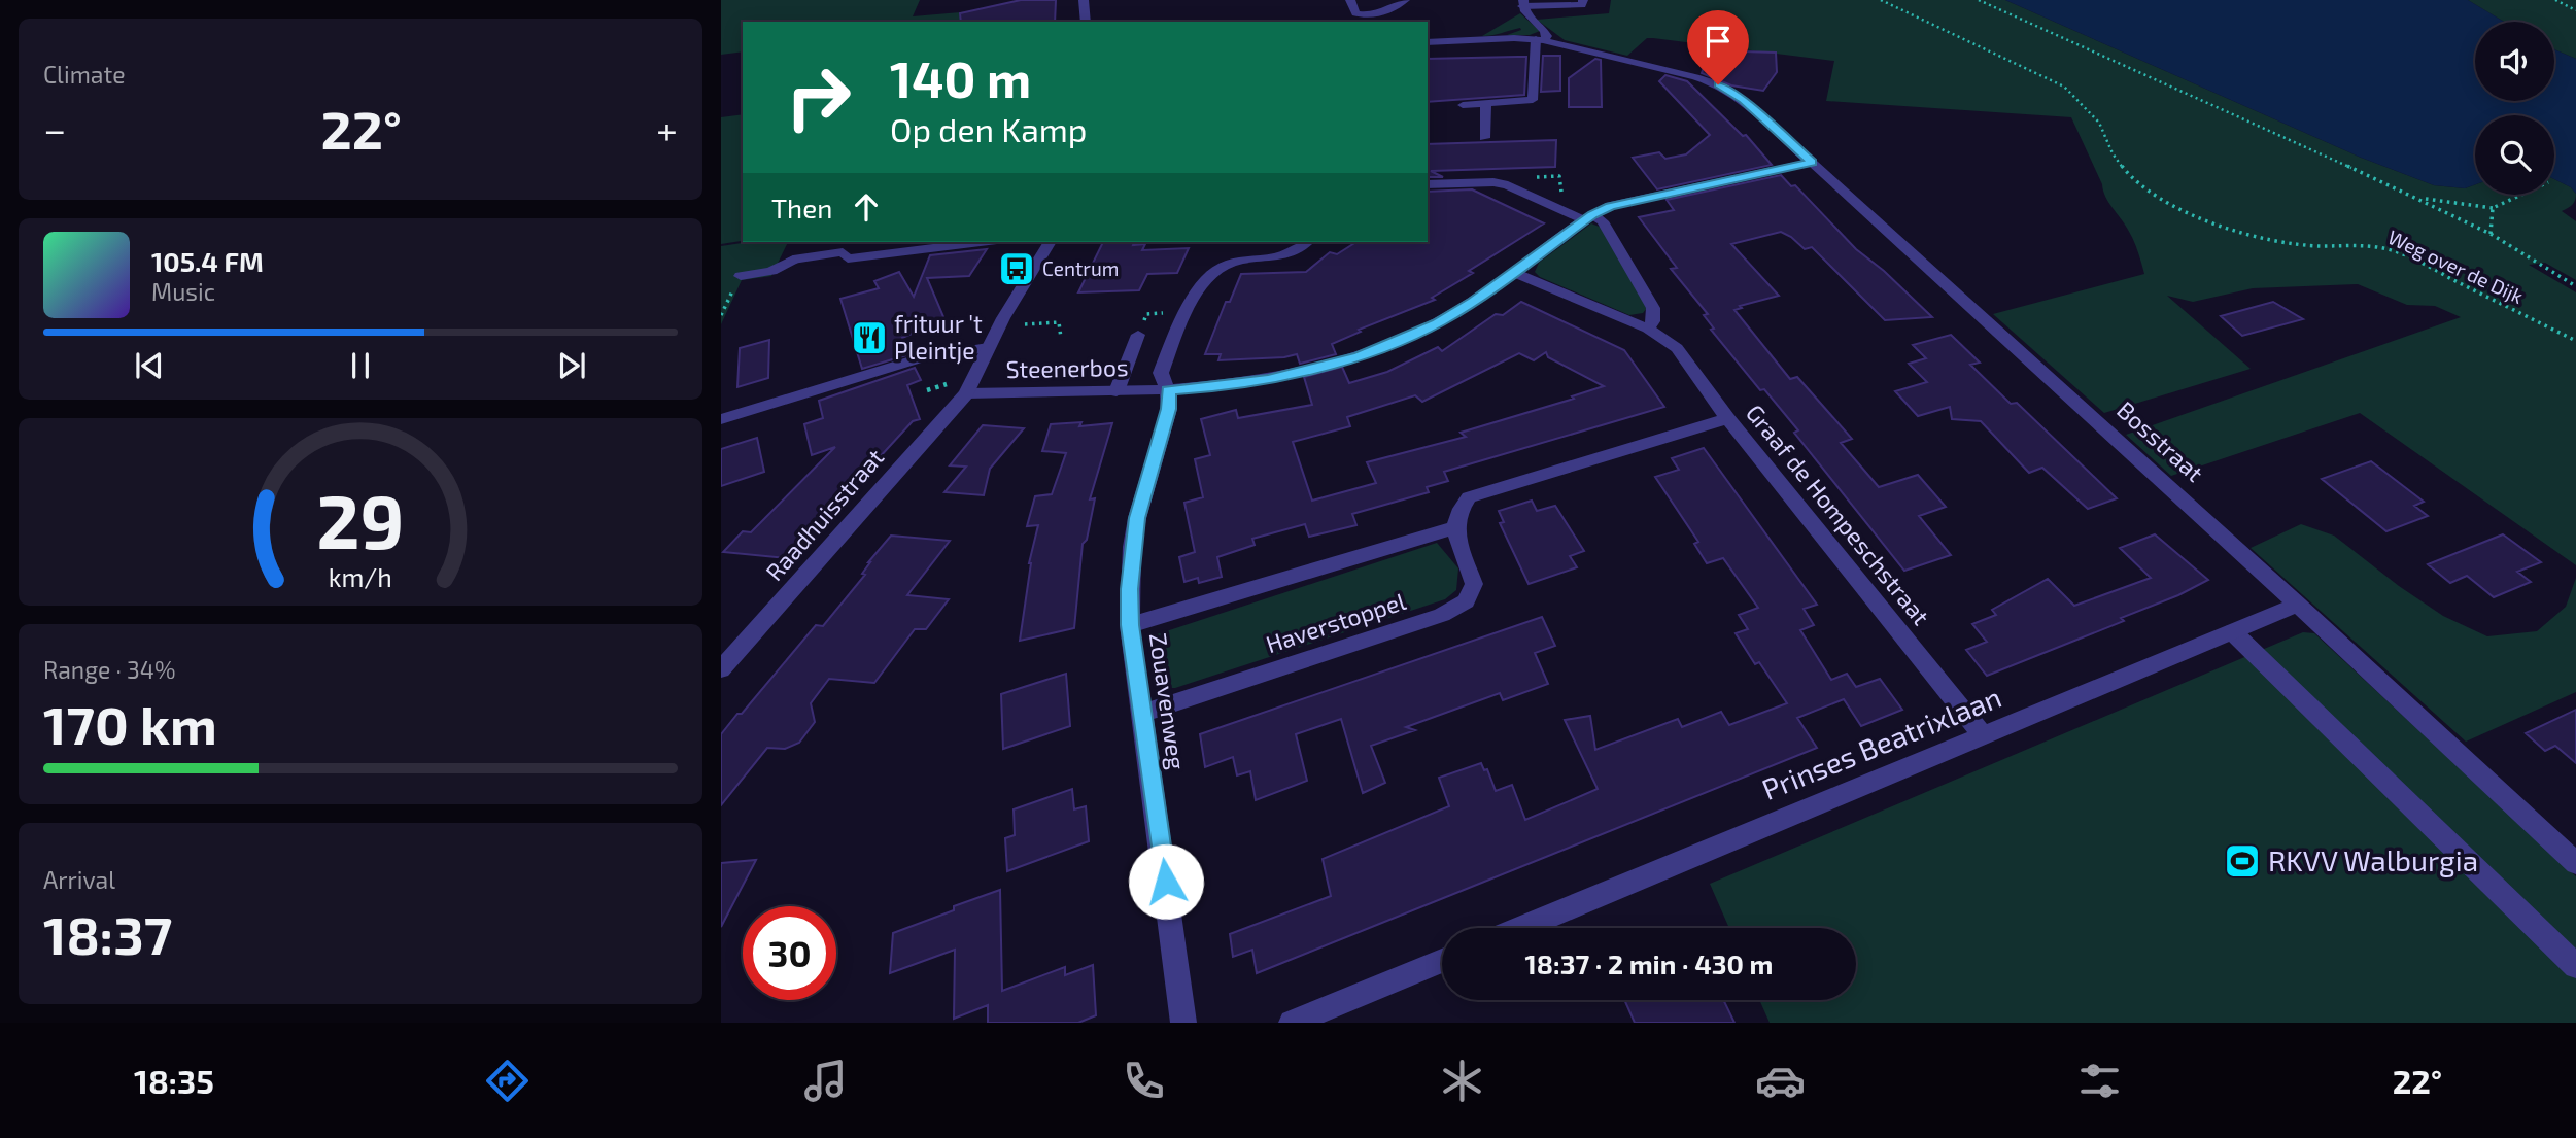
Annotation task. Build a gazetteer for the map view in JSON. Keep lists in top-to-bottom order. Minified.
{"streets":{"street":["Steenerbos","Bosstraat","Raadhuisstraat","Graaf de Hompeschstraat","Haverstoppel","Zouavenweg","Prinses Beatrixlaan"],"path":["Weg over de Dijk"]},"crossings":[["Steenerbos","Raadhuisstraat"],["Steenerbos","Graaf de Hompeschstraat"],["Steenerbos","Zouavenweg"],["Bosstraat","Prinses Beatrixlaan"],["Graaf de Hompeschstraat","Prinses Beatrixlaan"],["Haverstoppel","Zouavenweg"]],"places":{"bus stop":["Centrum"],"restaurant":["frituur 't Pleintje"],"sports":["RKVV Walburgia"]},"page":{"tile":["Climate",["Range · 34%","170 km"],["Arrival","18:37"]],"turn":["140 m","Op den Kamp"],"heat":["−","22°","+"],"then":"Then","song":["105.4 FM","Music"],"limit":"30","trip":"18:37 · 2 min · 430 m","tabs":["18:35","22°"],"gauge":["29","km/h"]}}
